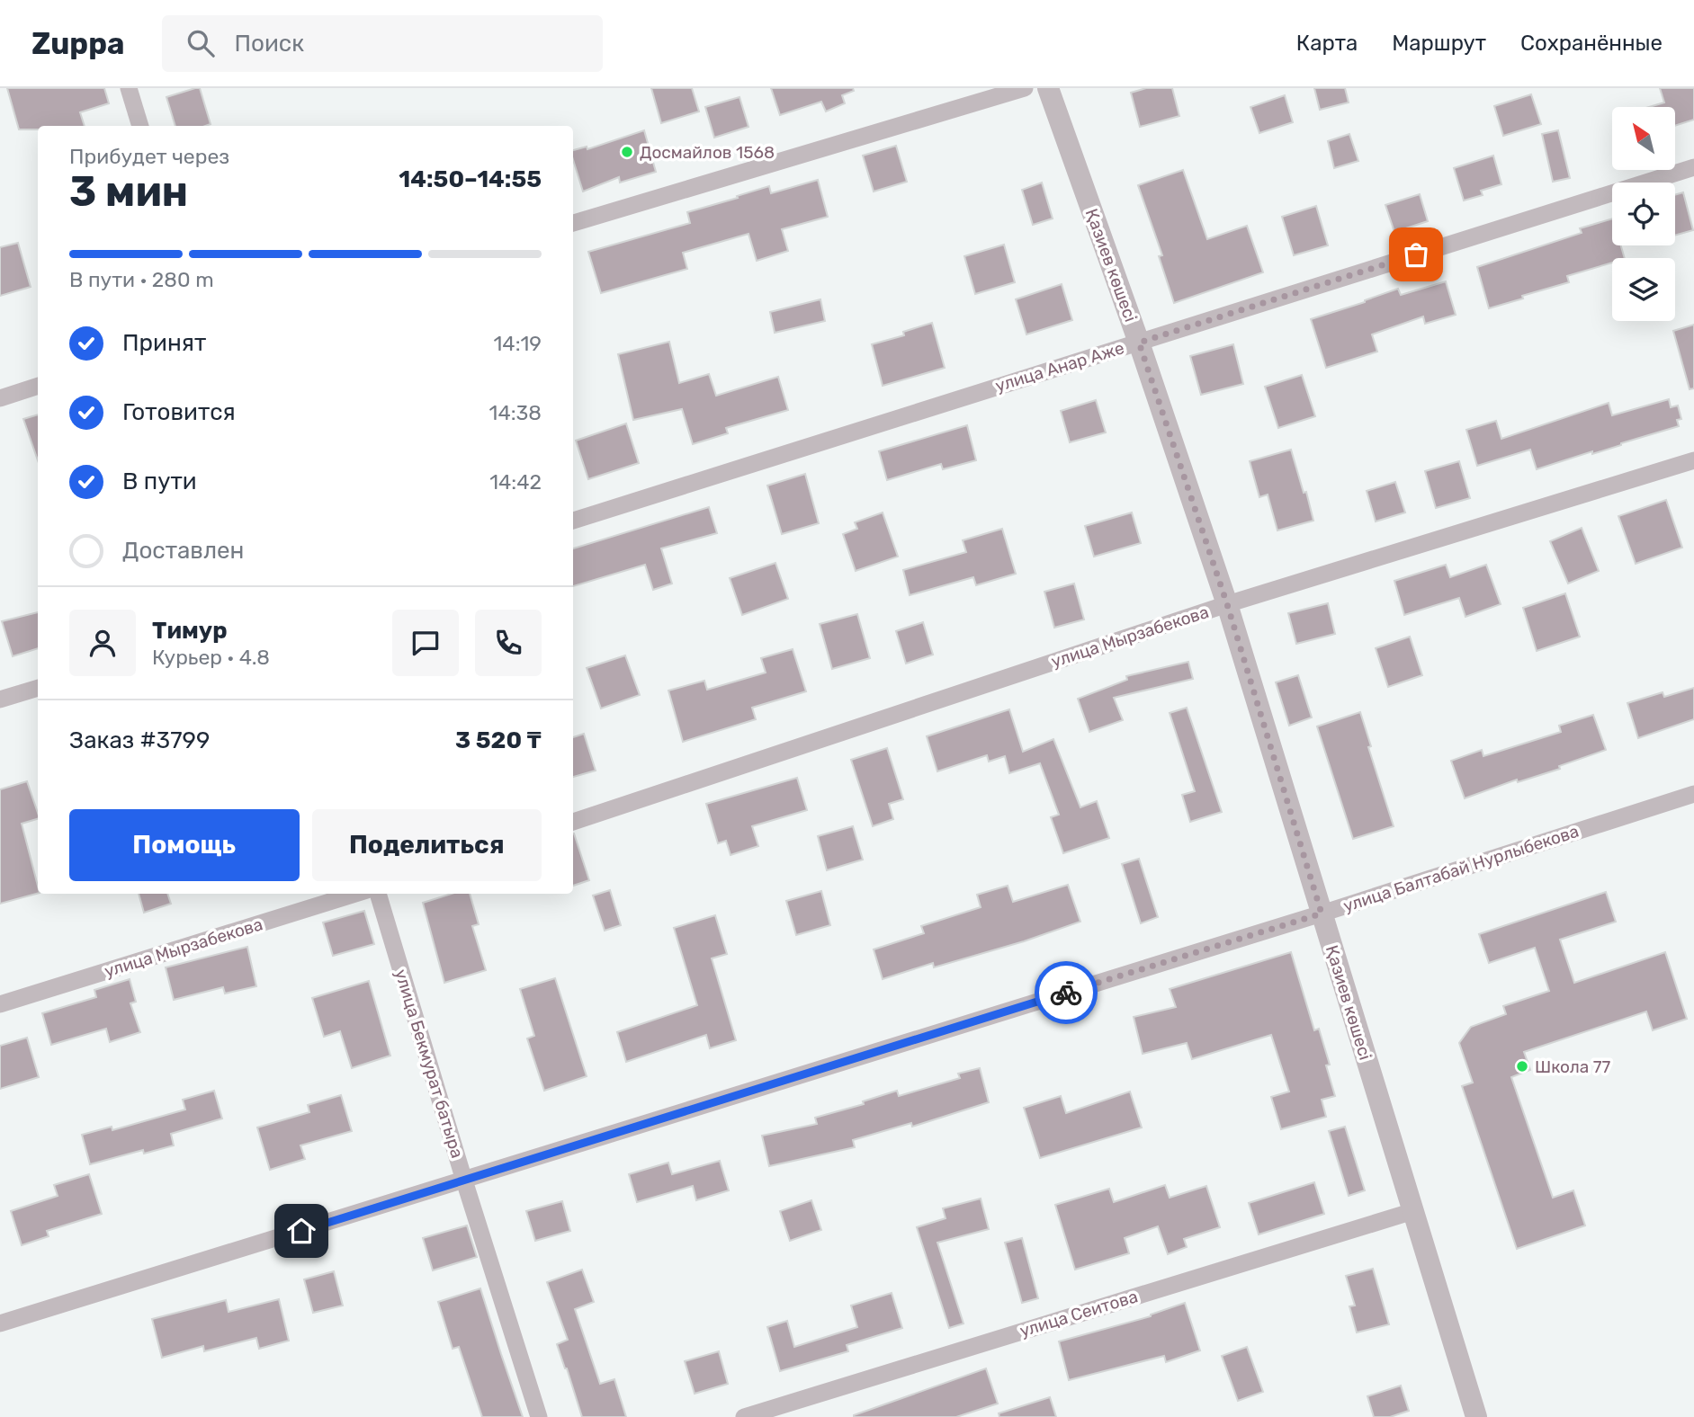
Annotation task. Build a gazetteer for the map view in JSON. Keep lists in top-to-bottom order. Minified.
{"streets":{"street":["Қазиев көшесі","улица Анар Аже","улица Мырзабекова","улица Балтабай Нурлыбекова","улица Бекмурат батыра","улица Сеитова"]},"crossings":[["Қазиев көшесі","улица Анар Аже"],["Қазиев көшесі","улица Мырзабекова"],["Қазиев көшесі","улица Балтабай Нурлыбекова"],["Қазиев көшесі","улица Сеитова"],["улица Балтабай Нурлыбекова","улица Бекмурат батыра"]],"places":["Досмайлов 1568","Школа 77"],"north":"top left","page":{"header":"Zuppa","search":"Поиск","nav":["Карта","Маршрут","Сохранённые"],"heading":["3 мин","Прибудет через","14:50–14:55"],"panel":["Тимур","Курьер · 4.8","Заказ #3799","3 520 ₸"],"bar":"В пути · 280 m","list":[["Принят","14:19"],["Готовится","14:38"],["В пути","14:42"],"Доставлен"],"buttons":["Помощь","Поделиться"]}}
